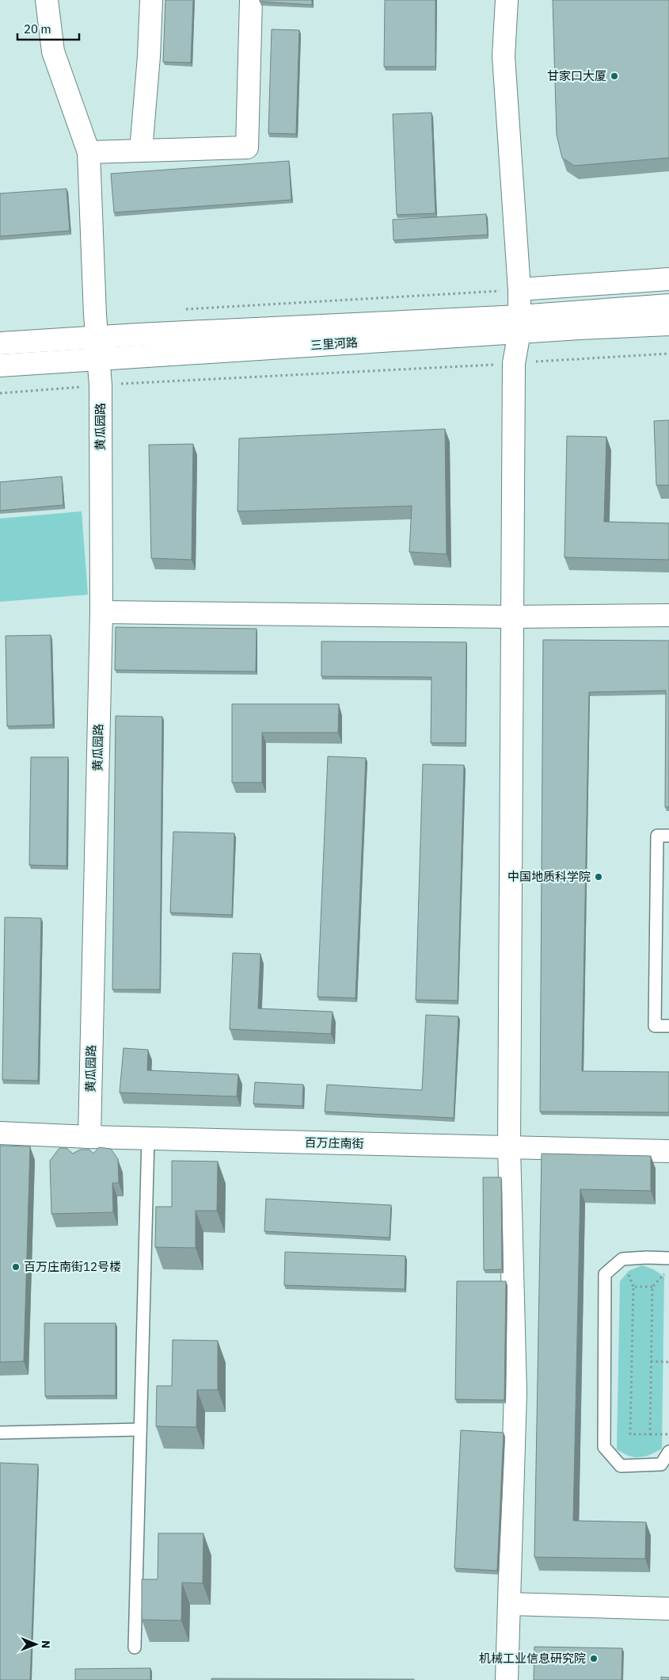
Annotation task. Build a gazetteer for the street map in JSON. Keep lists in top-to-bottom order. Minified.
{"streets":{"street":["三里河路","黄瓜园路","百万庄南街"]},"crossings":[["三里河路","黄瓜园路"],["黄瓜园路","百万庄南街"]],"places":["甘家口大厦","中国地质科学院","百万庄南街12号楼","机械工业信息研究院"],"scale_bar":"20 m","north":"right"}
